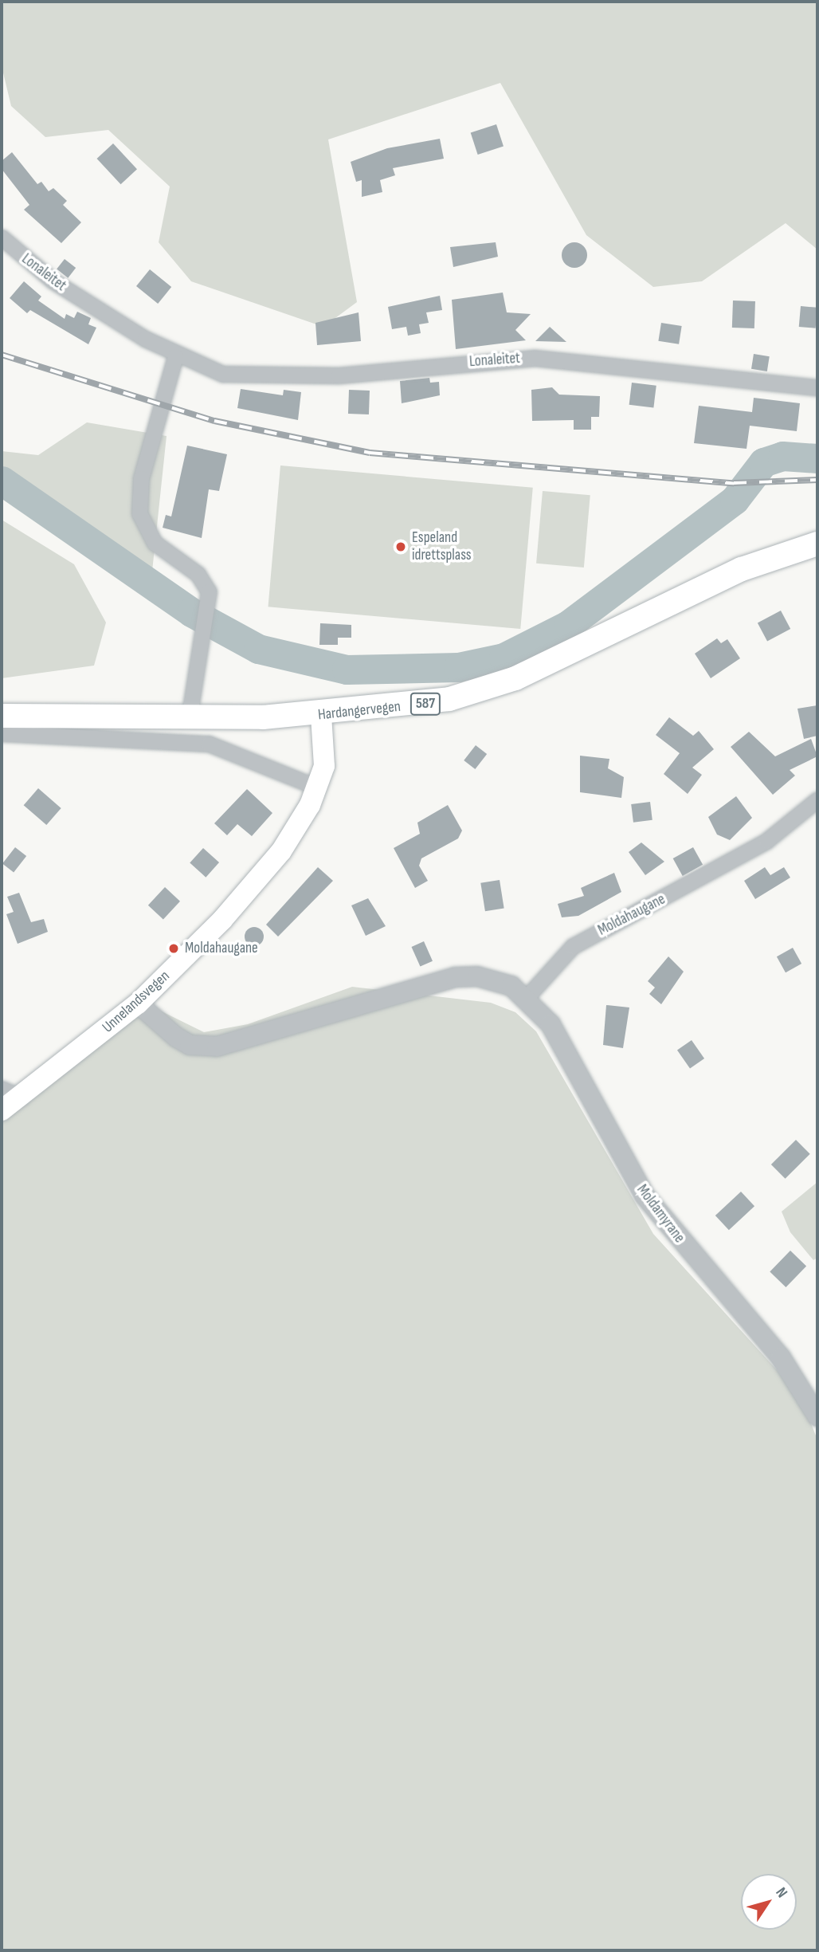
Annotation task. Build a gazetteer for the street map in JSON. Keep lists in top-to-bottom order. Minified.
{"streets":{"main road":["587","Hardangervegen","Unnelandsvegen"],"street":["Lonaleitet","Moldahaugane","Moldamyrane"]},"crossings":[["Hardangervegen","Unnelandsvegen"],["Moldahaugane","Moldamyrane"]],"places":["Espeland idrettsplass","Moldahaugane"],"north":"top right"}
